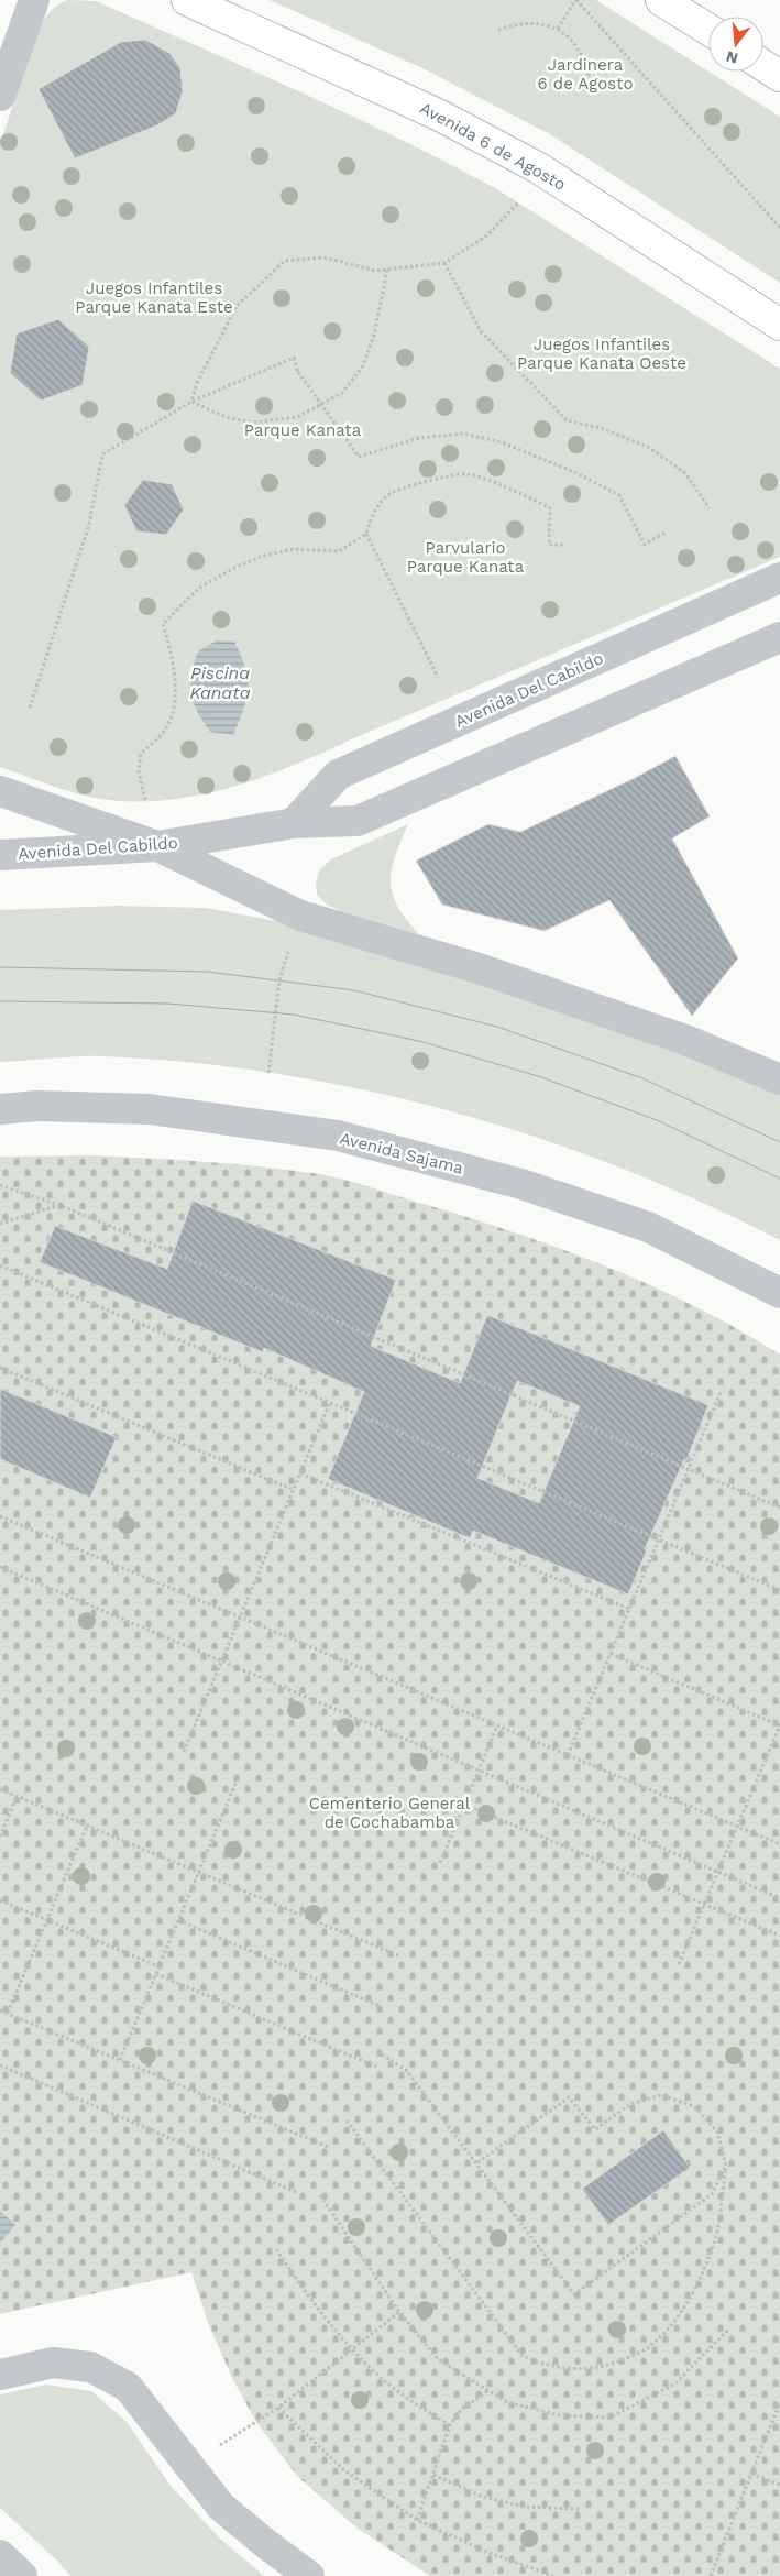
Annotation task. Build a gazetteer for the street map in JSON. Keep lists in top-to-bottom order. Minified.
{"streets":{"main road":["Avenida 6 de Agosto"],"street":["Avenida Del Cabildo","Avenida Sajama"]},"water":["Piscina Kanata"],"parks":["Jardinera 6 de Agosto","Juegos Infantiles Parque Kanata Este","Juegos Infantiles Parque Kanata Oeste","Parque Kanata","Parvulario Parque Kanata","Cementerio General de Cochabamba"],"north":"bottom"}
